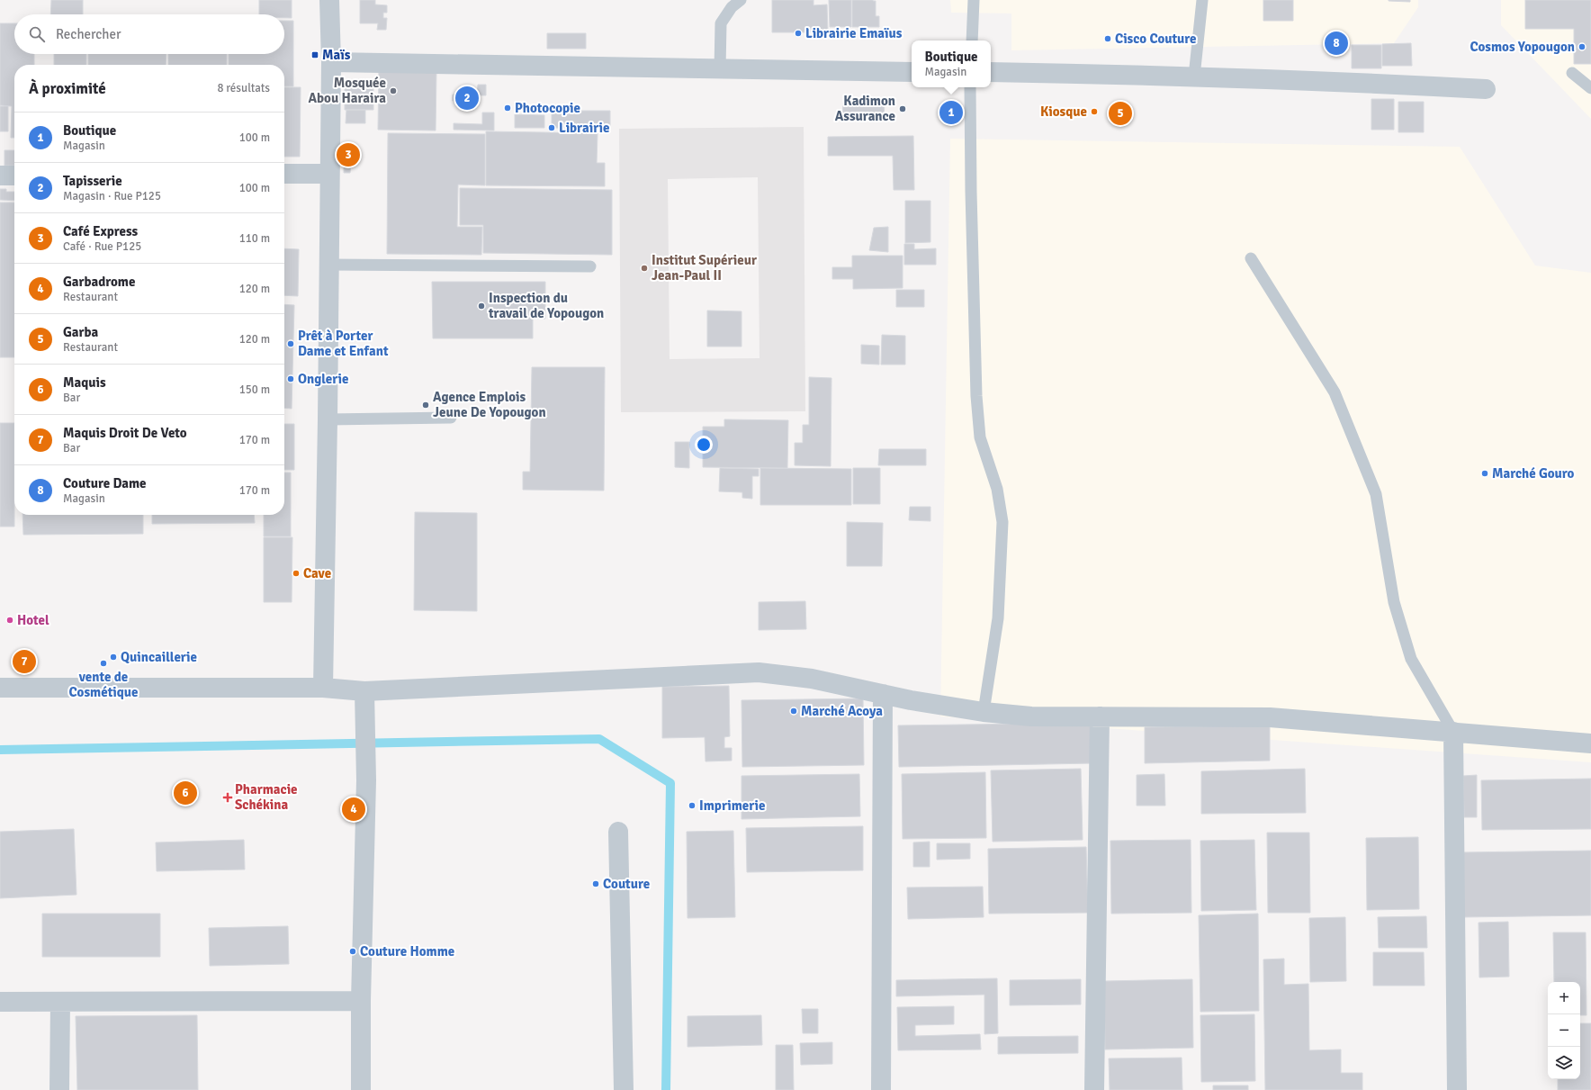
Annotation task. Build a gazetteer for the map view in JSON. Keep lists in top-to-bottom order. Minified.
{"places":{"other":["Librairie Emaïus","Cisco Couture","Cosmos Yopougon","Mosquée Abou Haraira","Photocopie","Kadimon Assurance","Kiosque","Librairie","Institut Supérieur Jean-Paul II","Inspection du travail de Yopougon","Prêt à Porter Dame et Enfant","Onglerie","Agence Emplois Jeune De Yopougon","Marché Gouro","Cave","Hotel","Quincaillerie","vente de Cosmétique","Marché Acoya","Imprimerie","Couture","Couture Homme"],"transit":["Maïs"],"health":["Pharmacie Schékina"]},"page":{"search":"Rechercher","pins":["8","2","1","5","3","7","6","4"],"popup":["Boutique","Magasin"],"heading":["À proximité","8 résultats"],"list":[{"mark":"1","name":"Boutique","note":"Magasin","value":"100 m"},{"mark":"2","name":"Tapisserie","note":"Magasin · Rue P125","value":"100 m"},{"mark":"3","name":"Café Express","note":"Café · Rue P125","value":"110 m"},{"mark":"4","name":"Garbadrome","note":"Restaurant","value":"120 m"},{"mark":"5","name":"Garba","note":"Restaurant","value":"120 m"},{"mark":"6","name":"Maquis","note":"Bar","value":"150 m"},{"mark":"7","name":"Maquis Droit De Veto","note":"Bar","value":"170 m"},{"mark":"8","name":"Couture Dame","note":"Magasin","value":"170 m"}],"map_buttons":["+","−"]}}
